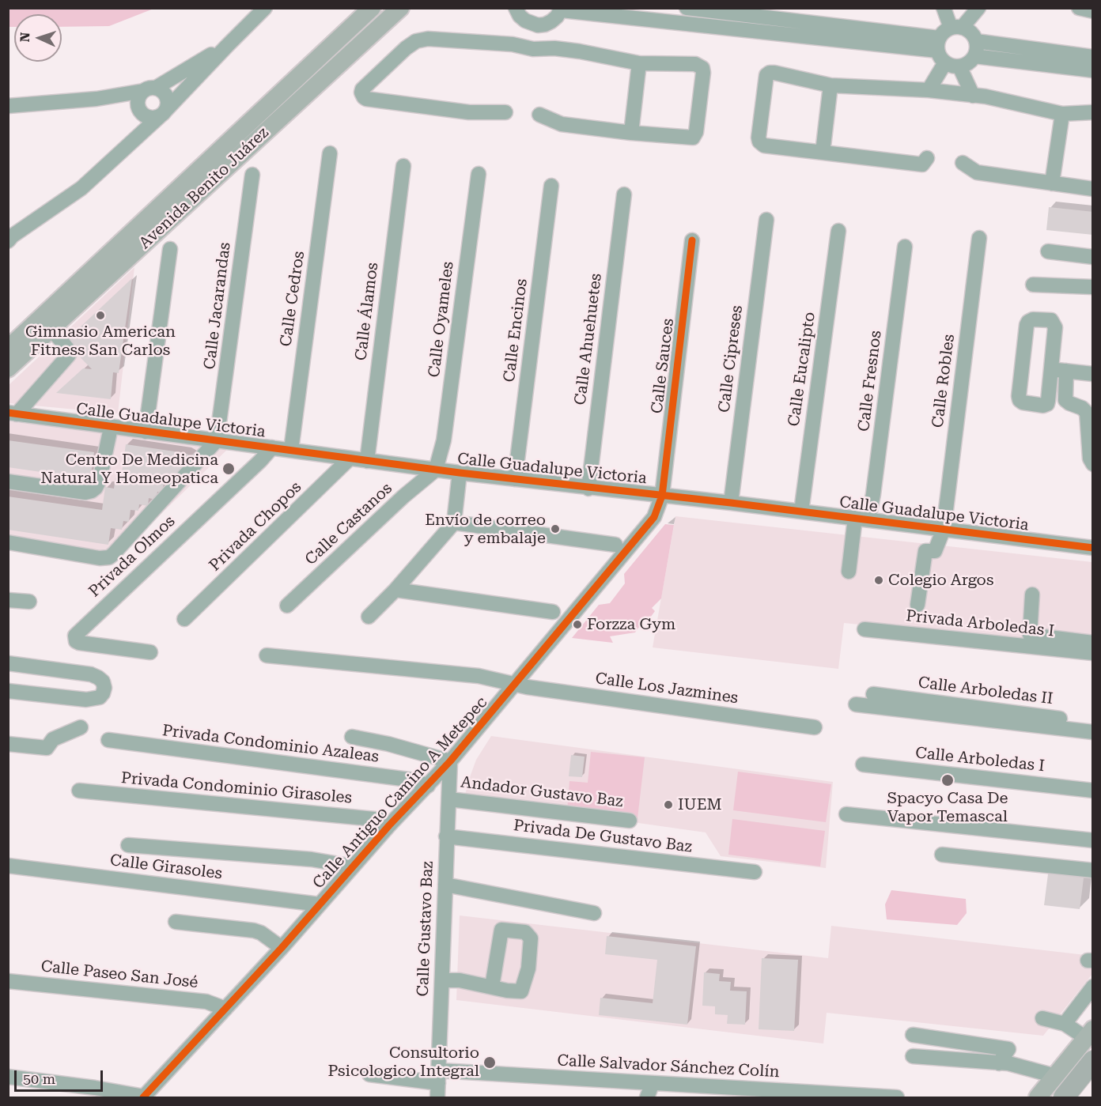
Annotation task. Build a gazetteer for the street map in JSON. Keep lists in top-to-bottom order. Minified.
{"streets":{"main road":["Avenida Benito Juárez"],"street":["Calle Cedros","Calle Jacarandas","Calle Álamos","Calle Oyameles","Calle Encinos","Calle Ahuehuetes","Calle Cipreses","Calle Sauces","Calle Eucalipto","Calle Fresnos","Calle Robles","Calle Guadalupe Victoria","Calle Castanos","Privada Chopos","Privada Olmos","Privada Arboledas I","Calle Los Jazmines","Calle Arboledas II","Privada Condominio Azaleas","Calle Arboledas I","Privada Condominio Girasoles","Andador Gustavo Baz","Calle Antiguo Camino A Metepec","Privada De Gustavo Baz","Calle Girasoles","Calle Gustavo Baz","Calle Paseo San José","Calle Salvador Sánchez Colín"]},"crossings":[["Calle Cedros","Calle Guadalupe Victoria"],["Calle Jacarandas","Calle Guadalupe Victoria"],["Calle Álamos","Calle Guadalupe Victoria"],["Calle Oyameles","Calle Guadalupe Victoria"],["Calle Oyameles","Calle Castanos"],["Calle Encinos","Calle Guadalupe Victoria"],["Calle Ahuehuetes","Calle Guadalupe Victoria"],["Calle Cipreses","Calle Guadalupe Victoria"],["Calle Sauces","Calle Guadalupe Victoria"],["Calle Sauces","Calle Antiguo Camino A Metepec"],["Calle Eucalipto","Calle Guadalupe Victoria"],["Calle Fresnos","Calle Guadalupe Victoria"],["Calle Robles","Calle Guadalupe Victoria"],["Calle Guadalupe Victoria","Calle Castanos"],["Calle Guadalupe Victoria","Privada Chopos"],["Calle Guadalupe Victoria","Privada Olmos"],["Calle Guadalupe Victoria","Calle Antiguo Camino A Metepec"],["Calle Los Jazmines","Calle Antiguo Camino A Metepec"],["Privada Condominio Azaleas","Calle Antiguo Camino A Metepec"],["Privada Condominio Girasoles","Calle Antiguo Camino A Metepec"],["Andador Gustavo Baz","Calle Gustavo Baz"],["Calle Antiguo Camino A Metepec","Calle Girasoles"],["Calle Antiguo Camino A Metepec","Calle Gustavo Baz"],["Calle Antiguo Camino A Metepec","Calle Paseo San José"],["Privada De Gustavo Baz","Calle Gustavo Baz"],["Calle Gustavo Baz","Calle Salvador Sánchez Colín"]],"places":["Gimnasio American Fitness San Carlos","Centro De Medicina Natural Y Homeopatica","Envío de correo y embalaje","Colegio Argos","Forzza Gym","Spacyo Casa De Vapor Temascal","IUEM","Consultorio Psicologico Integral"],"scale_bar":"50 m","north":"left"}
